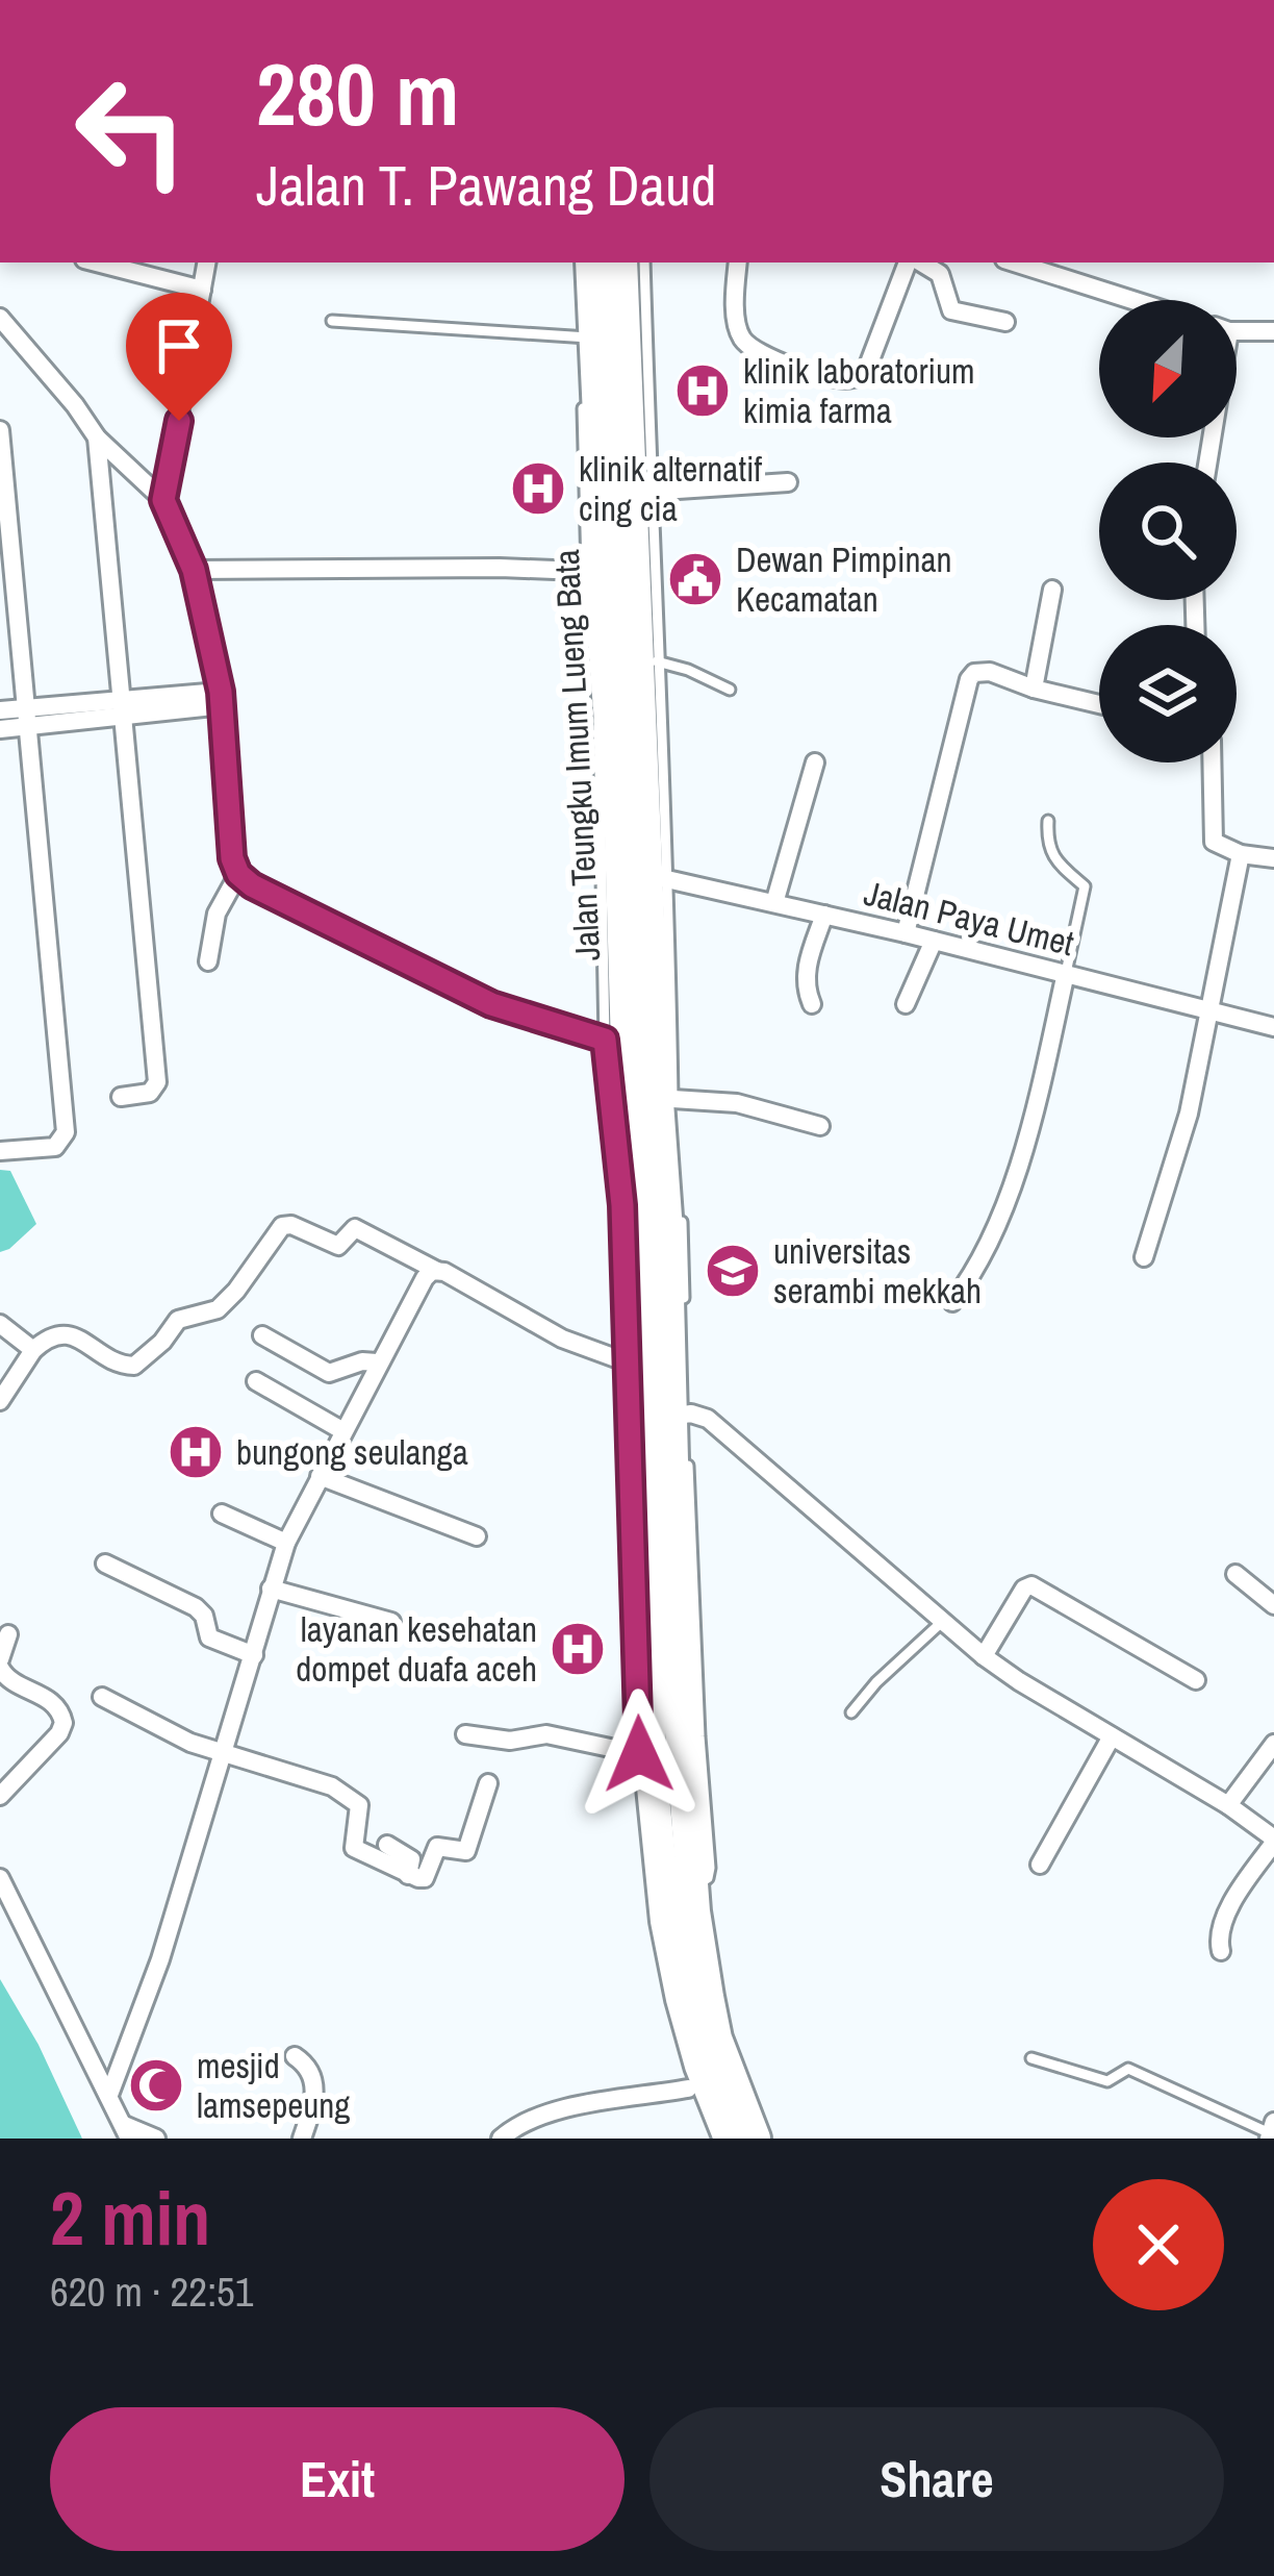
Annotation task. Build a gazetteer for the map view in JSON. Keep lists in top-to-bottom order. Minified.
{"streets":{"highway":["Jalan Teungku Imum Lueng Bata"],"street":["Jalan Paya Umet"]},"crossings":[["Jalan Teungku Imum Lueng Bata","Jalan Paya Umet"]],"places":{"hospital":["klinik laboratorium kimia farma","klinik alternatif cing cia","bungong seulanga","layanan kesehatan dompet duafa aceh"],"public building":["Dewan Pimpinan Kecamatan"],"school or university":["universitas serambi mekkah"],"mosque":["mesjid lamsepeung"]},"north":"bottom left","page":{"turn":["280 m","Jalan T. Pawang Daud"],"heading":["2 min","620 m · 22:51"],"buttons":["Exit","Share"]}}
